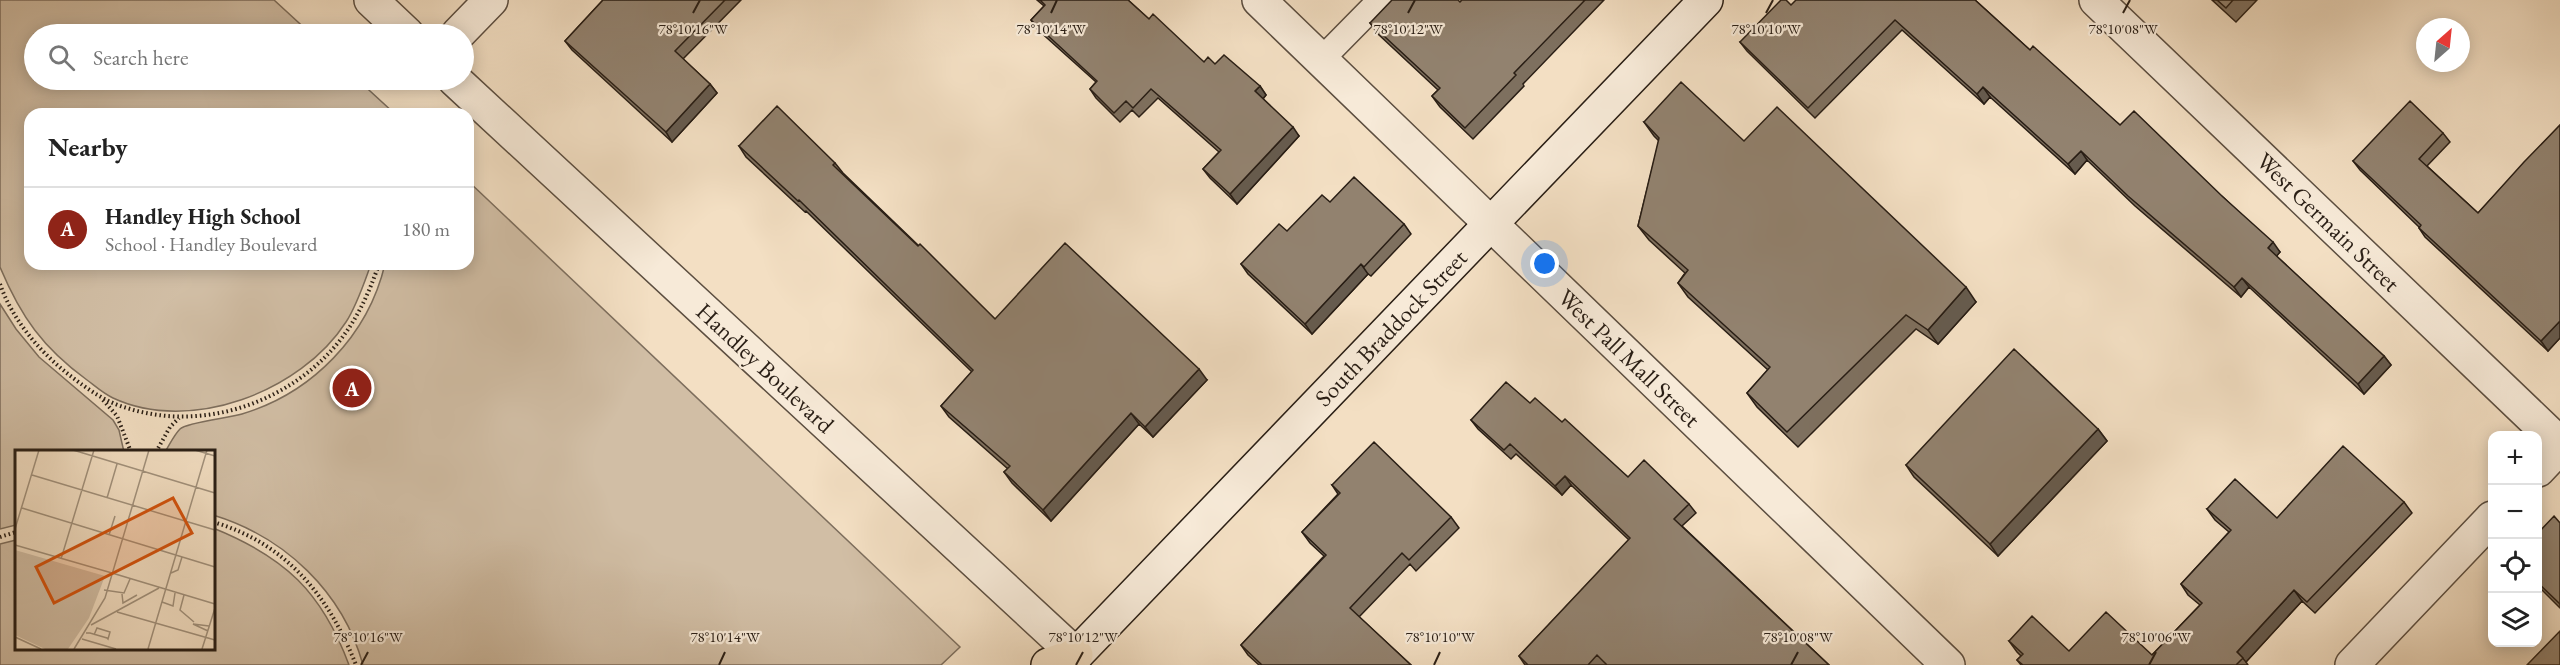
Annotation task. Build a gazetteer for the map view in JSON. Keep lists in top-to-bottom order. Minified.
{"streets":{"street":["West Germain Street","South Braddock Street","West Pall Mall Street","Handley Boulevard"]},"crossings":[["South Braddock Street","West Pall Mall Street"],["South Braddock Street","Handley Boulevard"]],"north":"top right","page":{"search":"Search here","heading":"Nearby","list":[{"mark":"A","name":"Handley High School","note":"School · Handley Boulevard","value":"180 m"}],"pins":"A","map_buttons":["+","−"]},"coordinates":["78°10'16\"W","78°10'14\"W","78°10'12\"W","78°10'10\"W","78°10'08\"W","78°10'06\"W"]}
